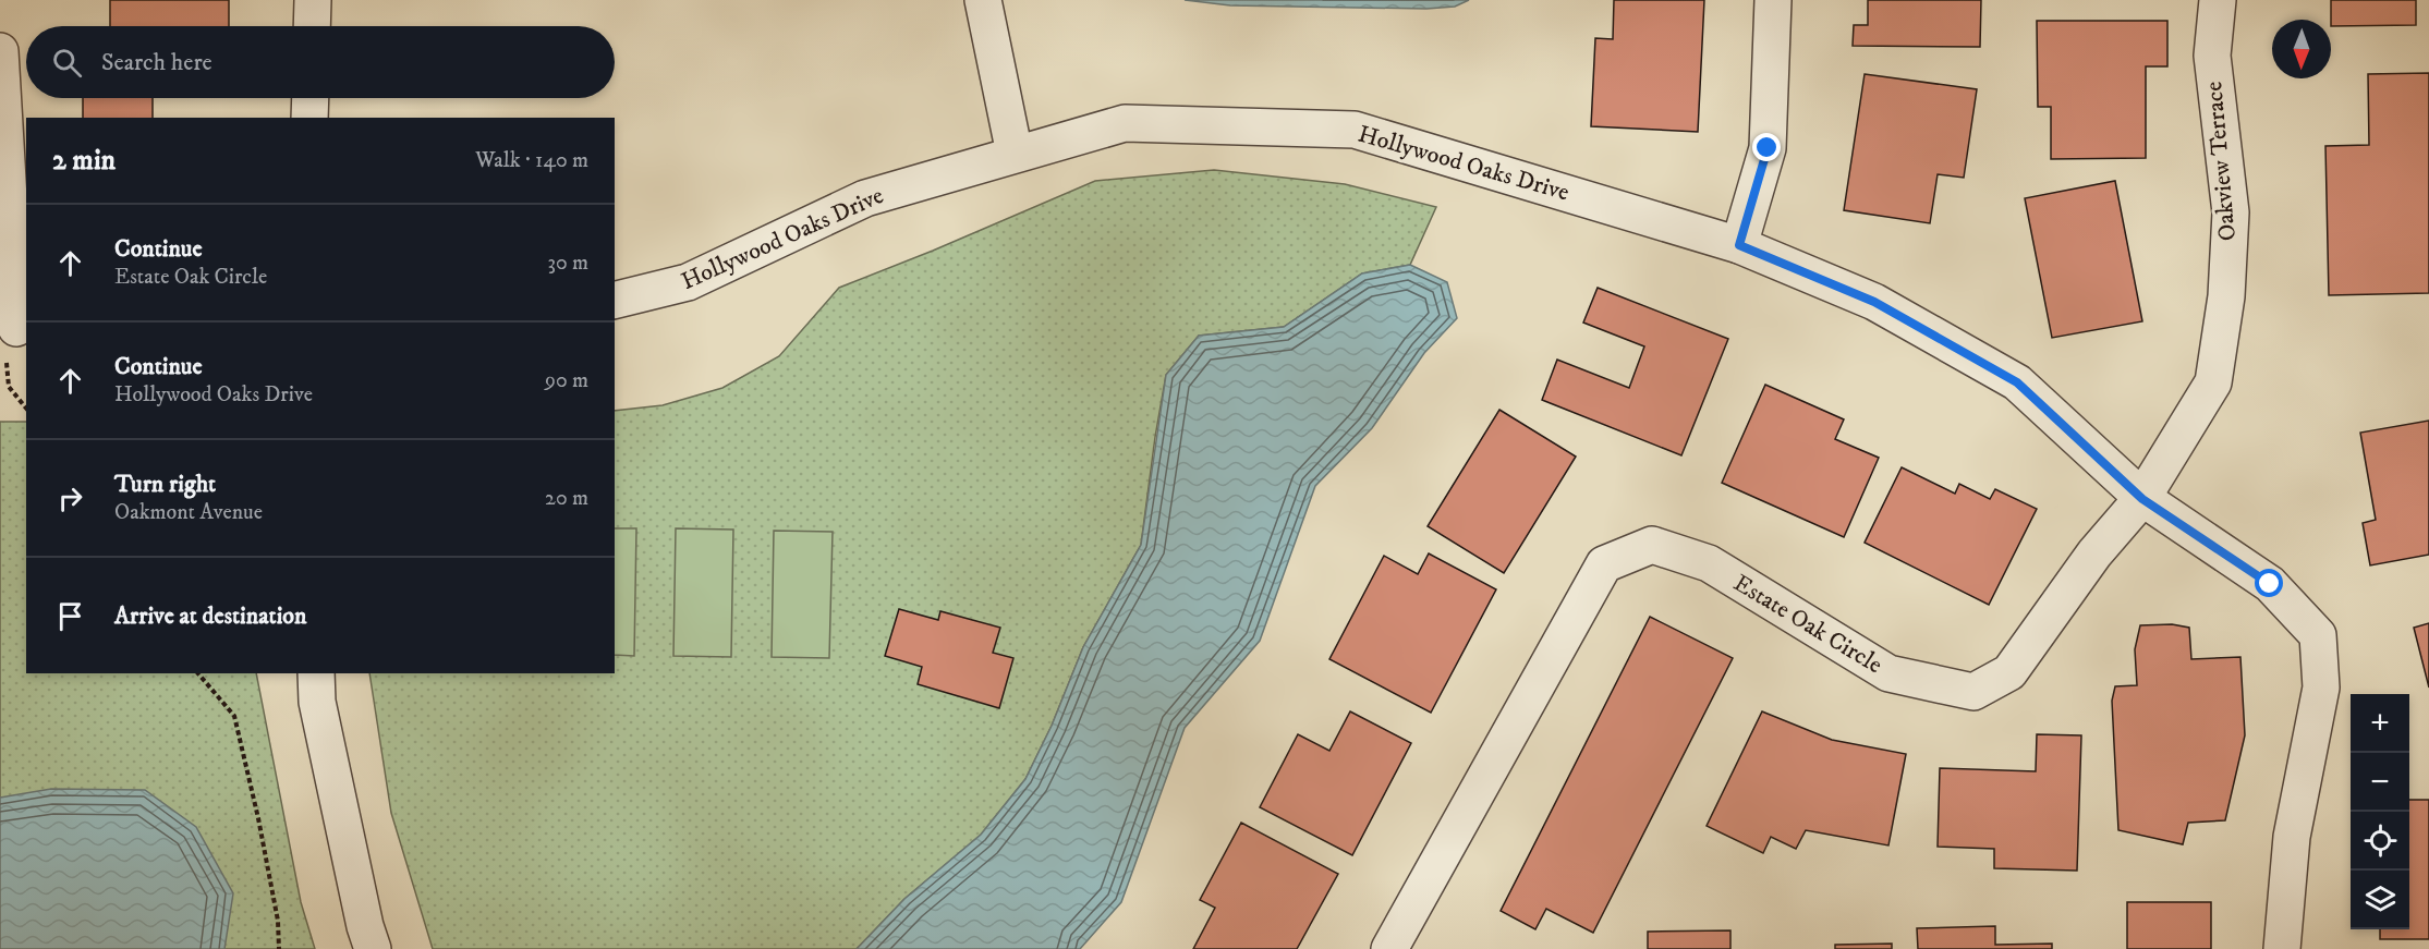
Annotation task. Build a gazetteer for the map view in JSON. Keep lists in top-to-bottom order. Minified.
{"streets":{"street":["Oakview Terrace","Hollywood Oaks Drive","Estate Oak Circle"]},"crossings":[["Oakview Terrace","Hollywood Oaks Drive"],["Oakview Terrace","Estate Oak Circle"],["Hollywood Oaks Drive","Estate Oak Circle"]],"north":"bottom","page":{"search":"Search here","heading":["2 min","Walk · 140 m"],"list":[["Continue","Estate Oak Circle","30 m"],["Continue","Hollywood Oaks Drive","90 m"],["Turn right","Oakmont Avenue","20 m"],"Arrive at destination"],"map_buttons":["+","−"]}}
